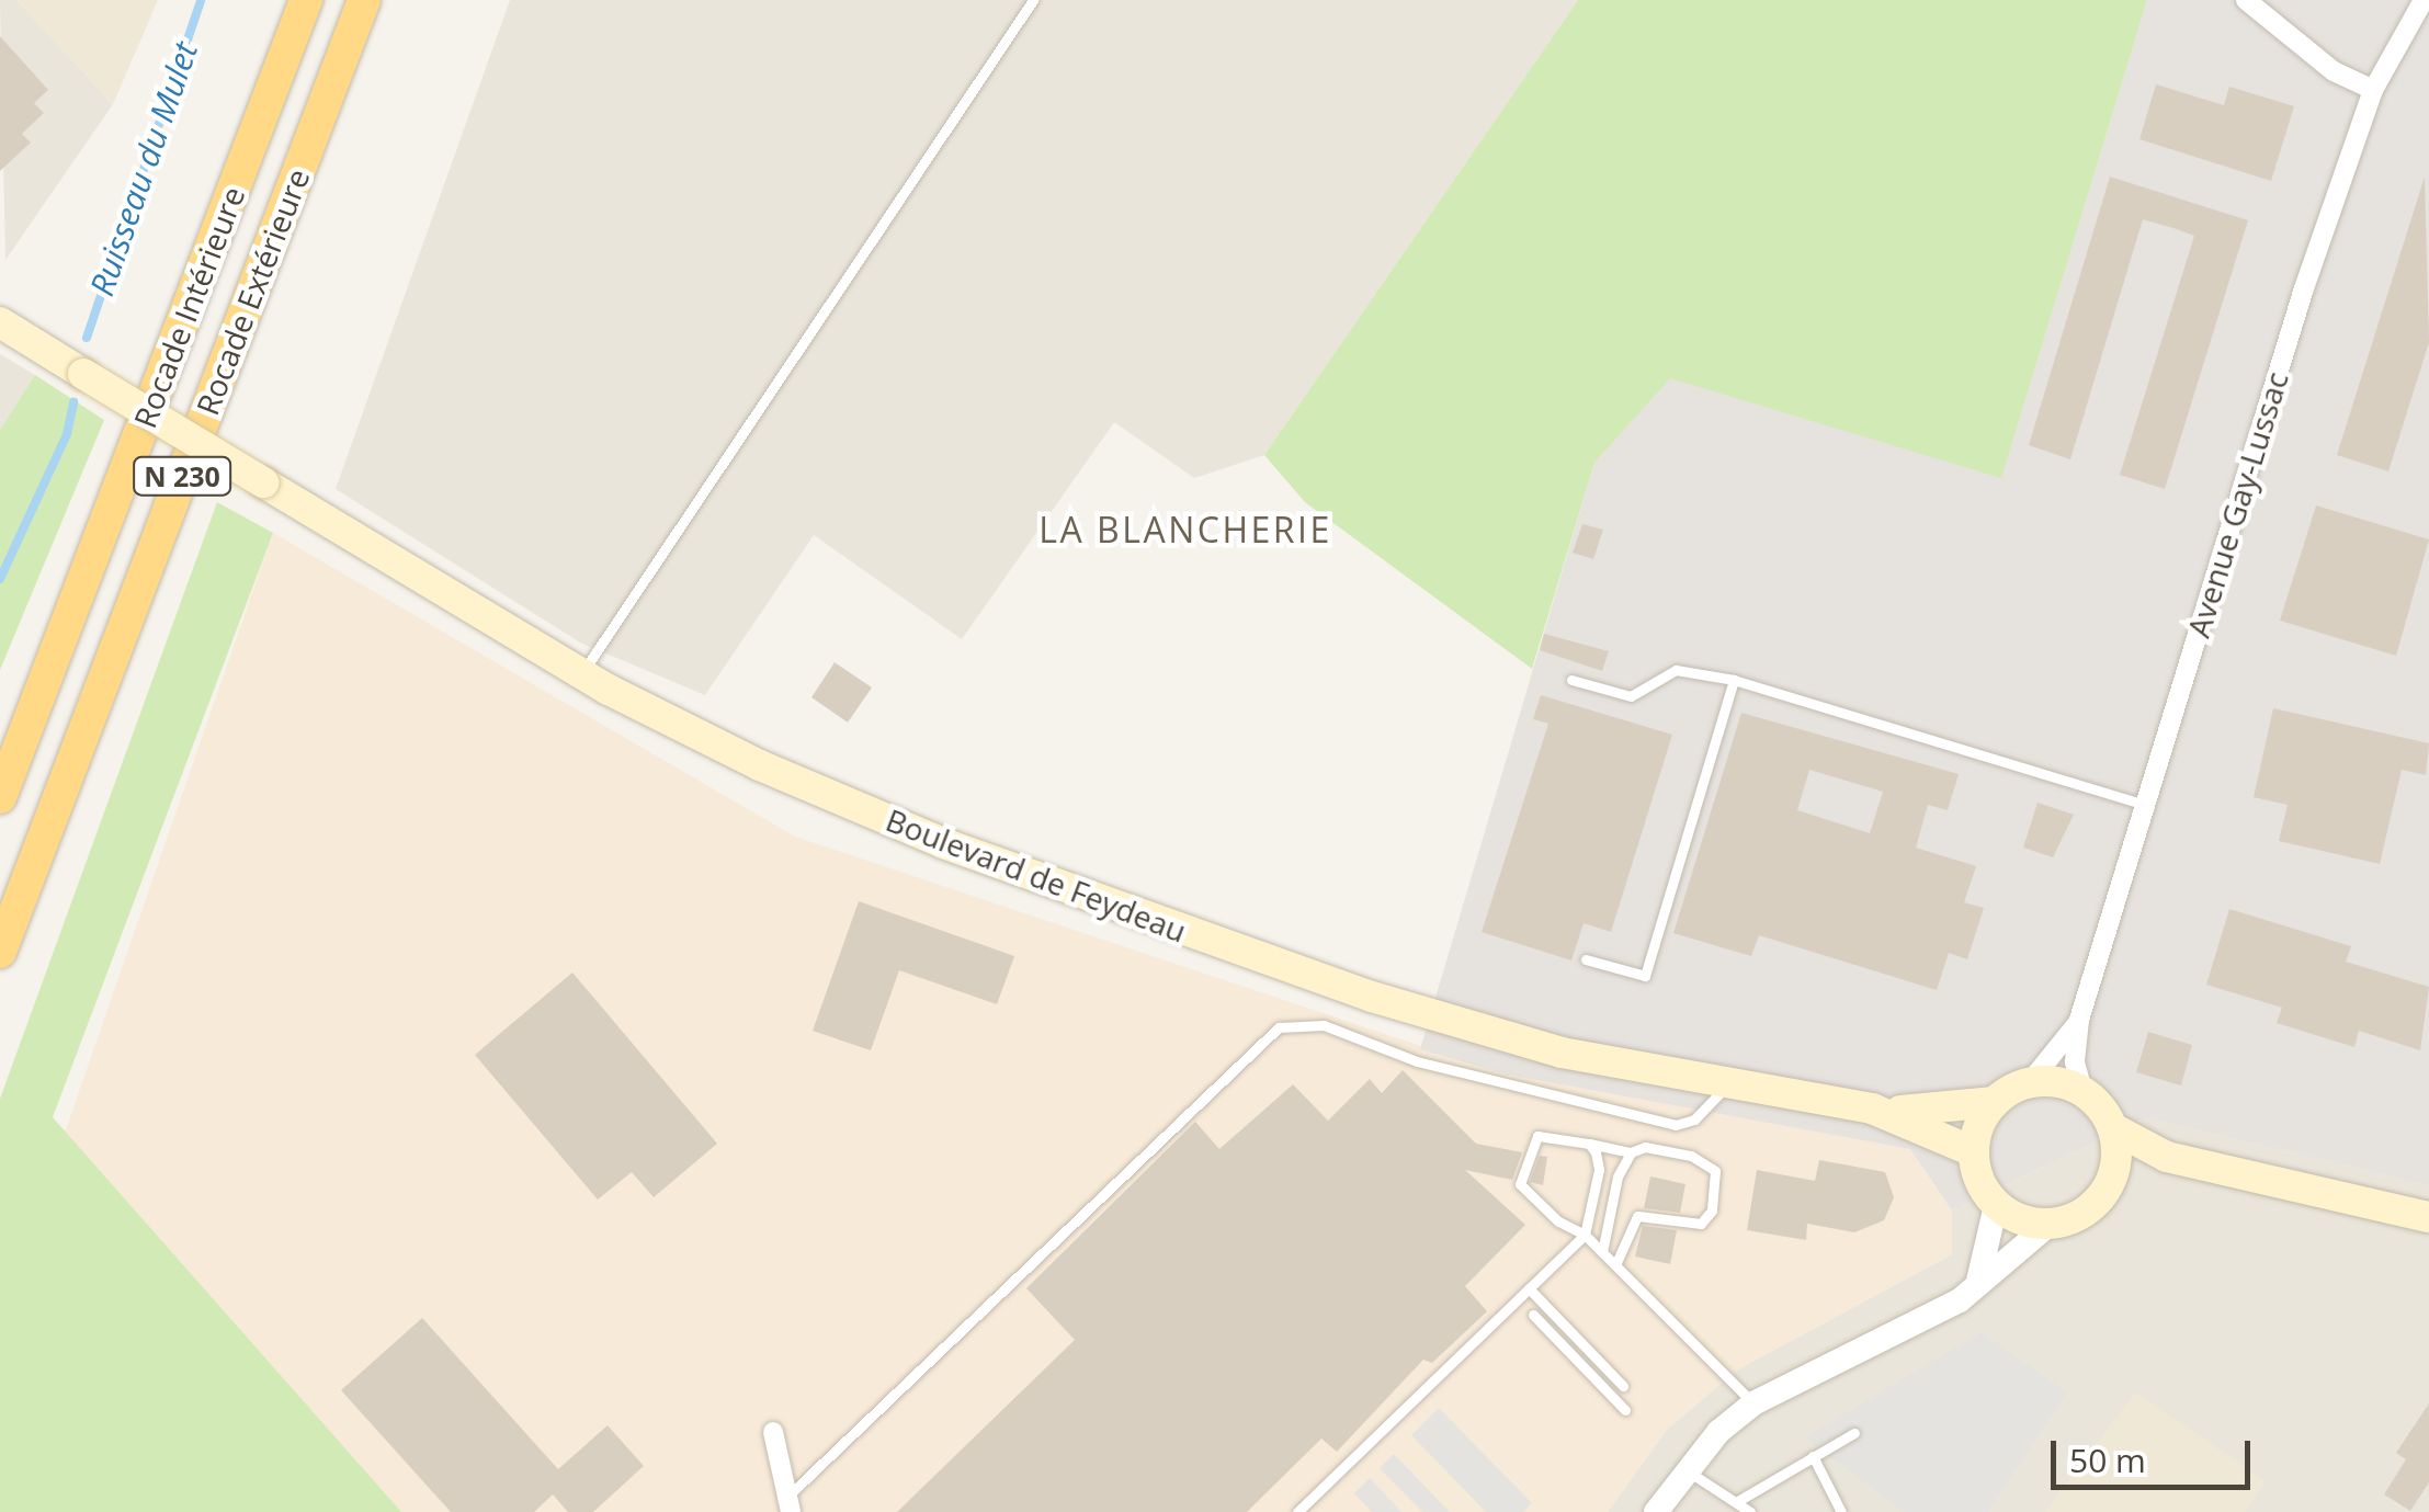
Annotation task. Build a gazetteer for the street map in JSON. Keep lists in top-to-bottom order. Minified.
{"streets":{"highway":["Rocade Extérieure","Rocade Intérieure","N 230"],"main road":["Boulevard de Feydeau"],"street":["Avenue Gay-Lussac"]},"crossings":[["Avenue Gay-Lussac","Boulevard de Feydeau"]],"districts":["LA BLANCHERIE"],"water":["Ruisseau du Mulet"],"scale_bar":"50 m"}
